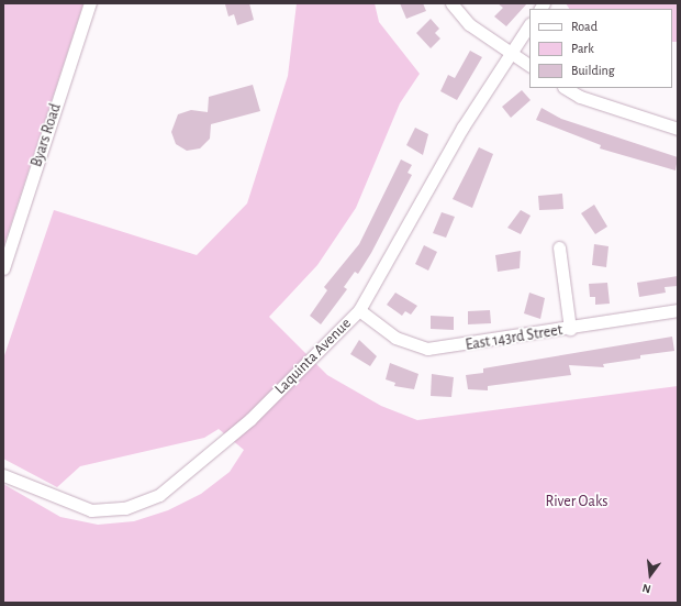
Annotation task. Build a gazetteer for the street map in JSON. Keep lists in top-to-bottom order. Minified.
{"streets":{"street":["Byars Road","East 143rd Street","Laquinta Avenue"]},"crossings":[["East 143rd Street","Laquinta Avenue"]],"parks":["River Oaks"],"legend":["Road","Park","Building"],"north":"bottom"}
